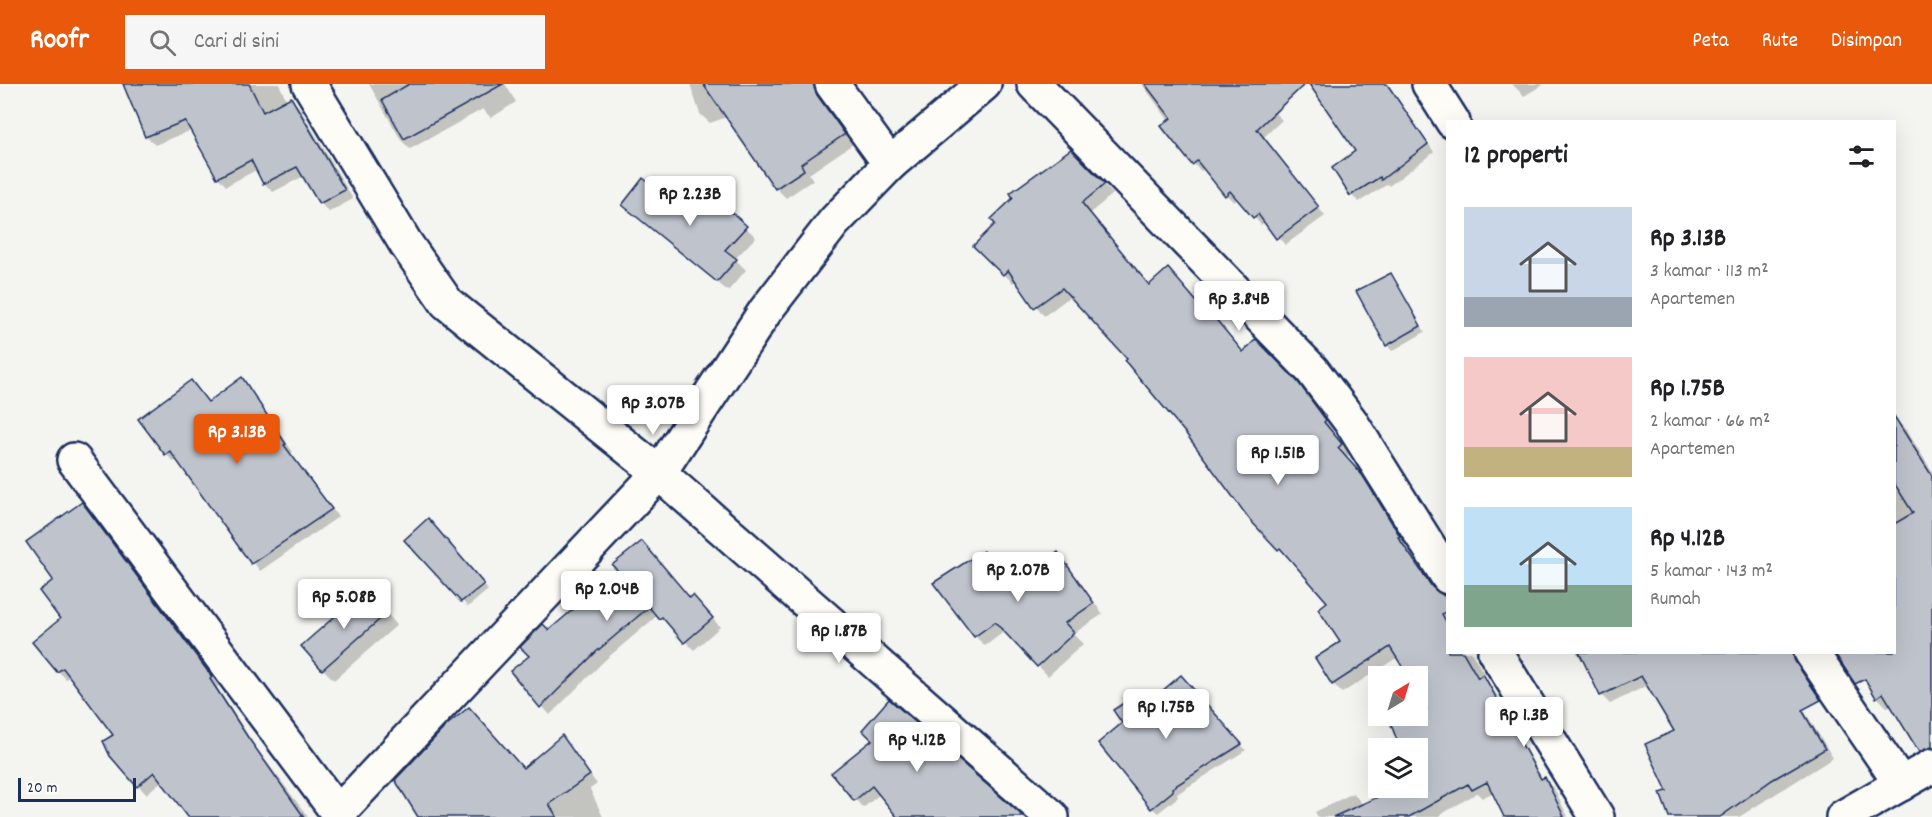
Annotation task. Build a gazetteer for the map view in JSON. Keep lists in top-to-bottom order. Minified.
{"scale_bar":"20 m","north":"top right","page":{"header":"Roofr","search":"Cari di sini","nav":["Peta","Rute","Disimpan"],"heading":"12 properti","price":["Rp 2.23B","Rp 3.84B","Rp 3.07B","Rp 3.13B","Rp 1.51B","Rp 2.07B","Rp 2.04B","Rp 5.08B","Rp 1.87B","Rp 1.75B","Rp 1.3B","Rp 4.12B"],"list":[{"name":"Rp 3.13B","note":"3 kamar · 113 m² · Apartemen"},{"name":"Rp 1.75B","note":"2 kamar · 66 m² · Apartemen"},{"name":"Rp 4.12B","note":"5 kamar · 143 m² · Rumah"}],"scale":"20 m"}}
